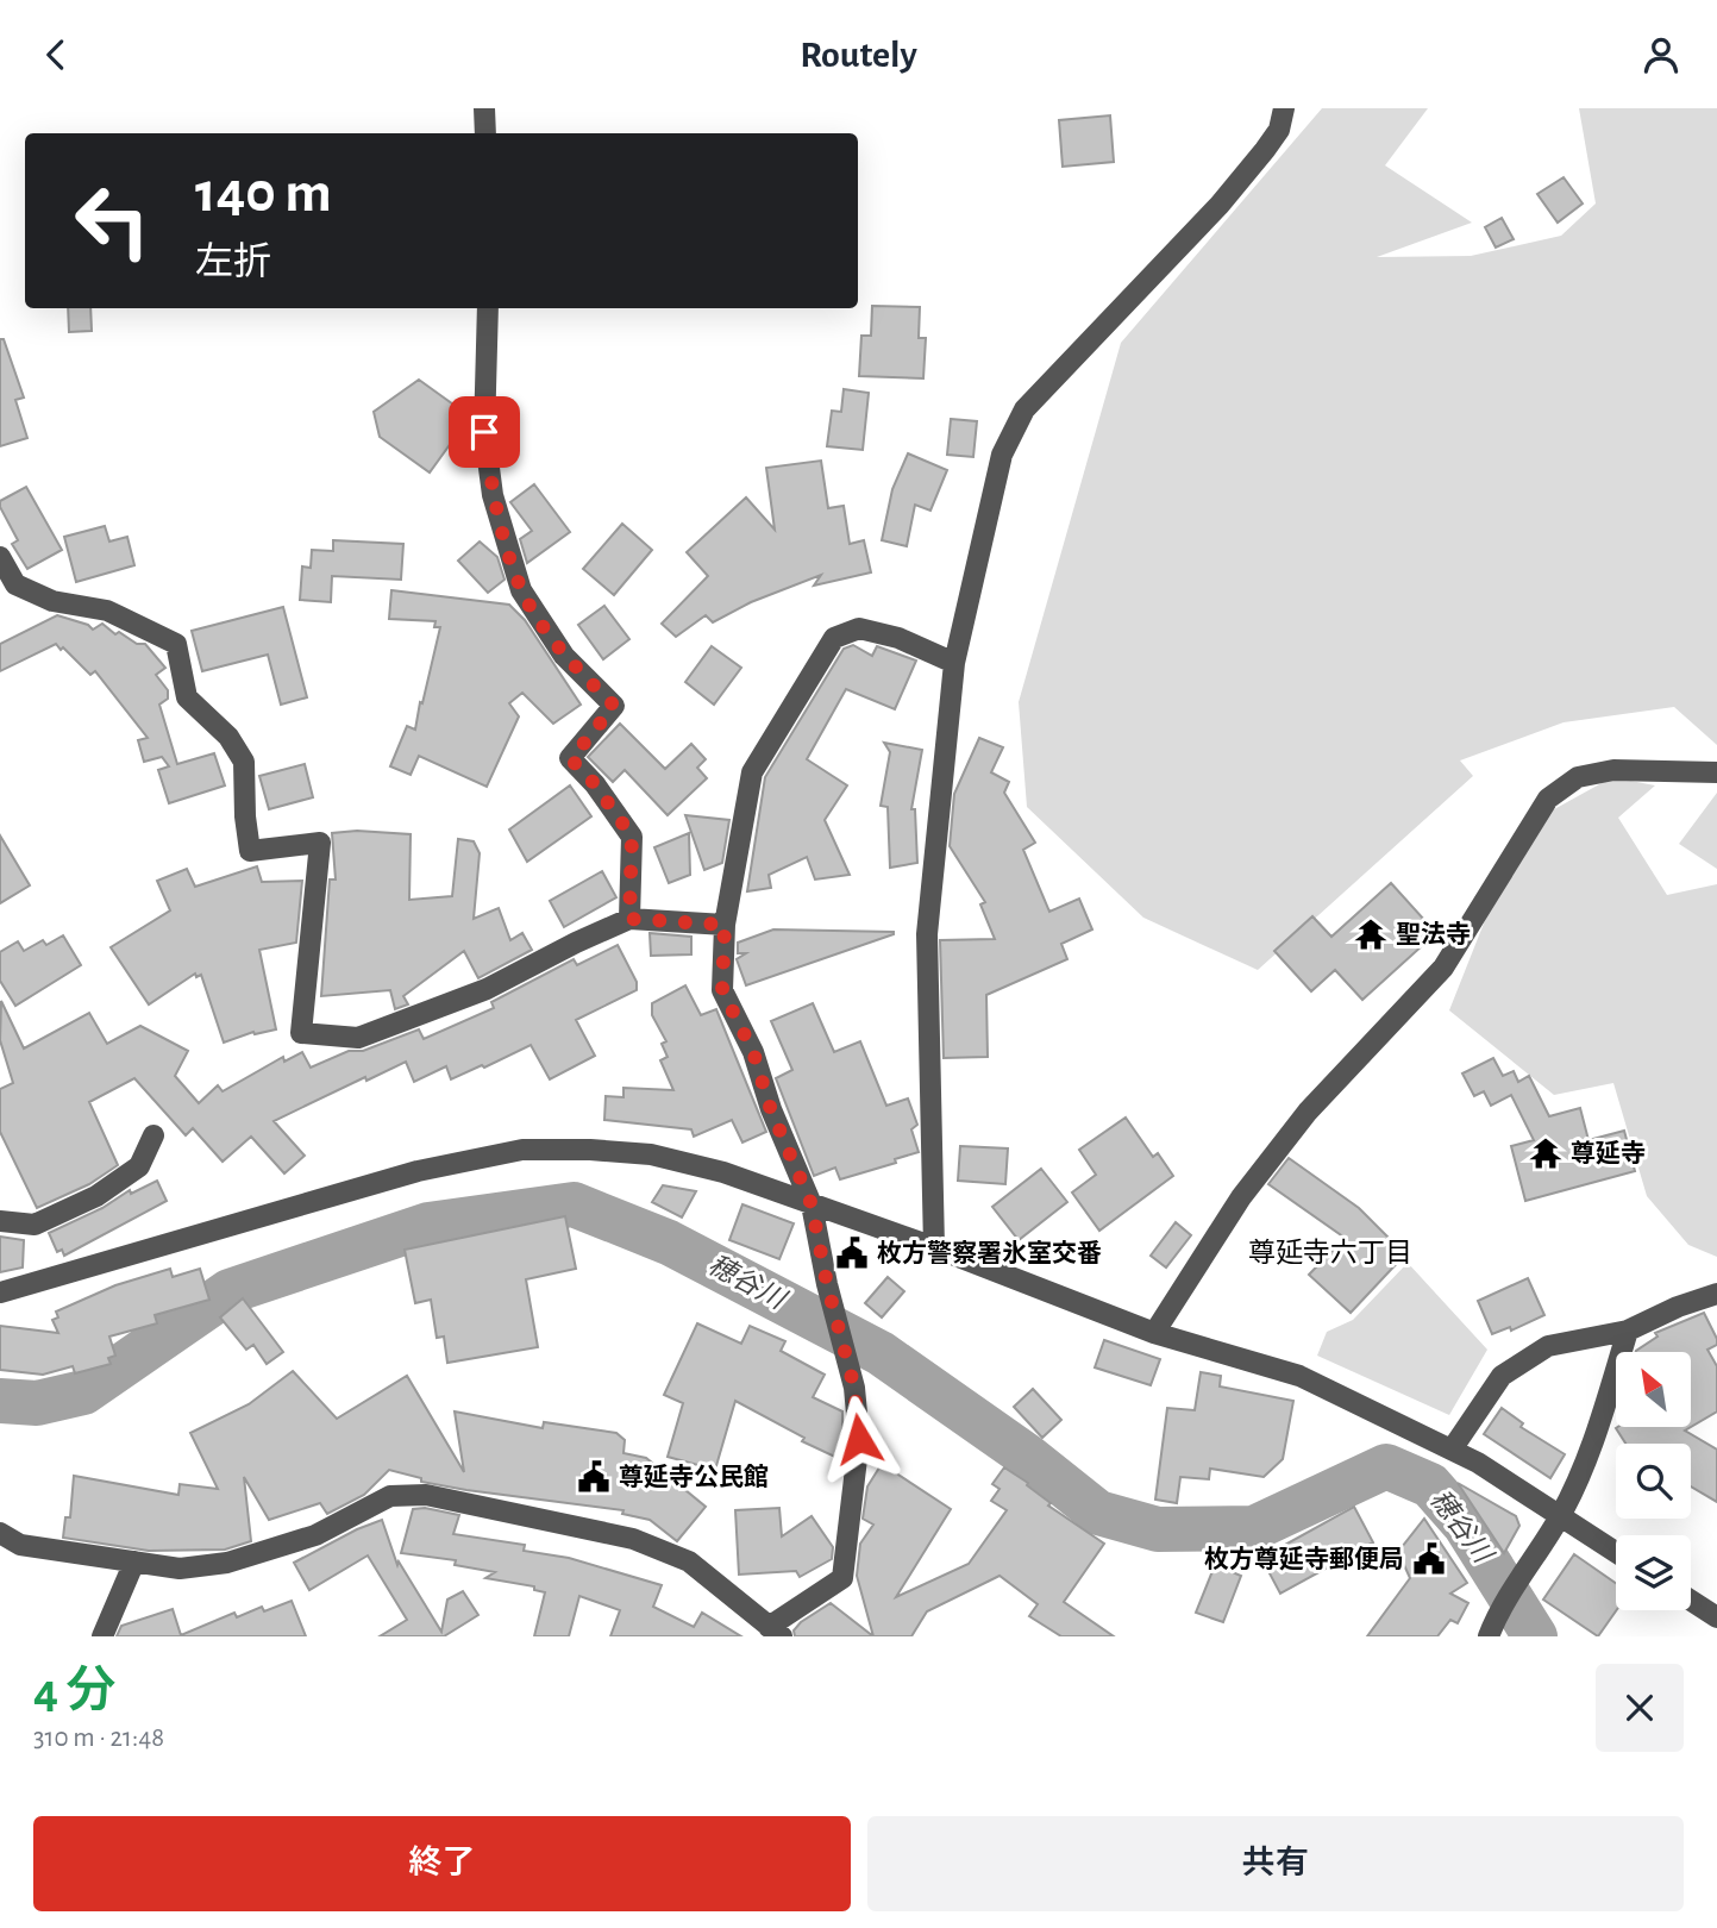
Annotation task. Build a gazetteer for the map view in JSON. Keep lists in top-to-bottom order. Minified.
{"districts":["尊延寺六丁目"],"water":["穂谷川"],"places":{"temple":["聖法寺","尊延寺"],"public building":["枚方警察署氷室交番","尊延寺公民館","枚方尊延寺郵便局"]},"north":"top left","page":{"header":"Routely","turn":["140 m","左折"],"heading":["4 分","310 m · 21:48"],"buttons":["終了","共有"]}}
